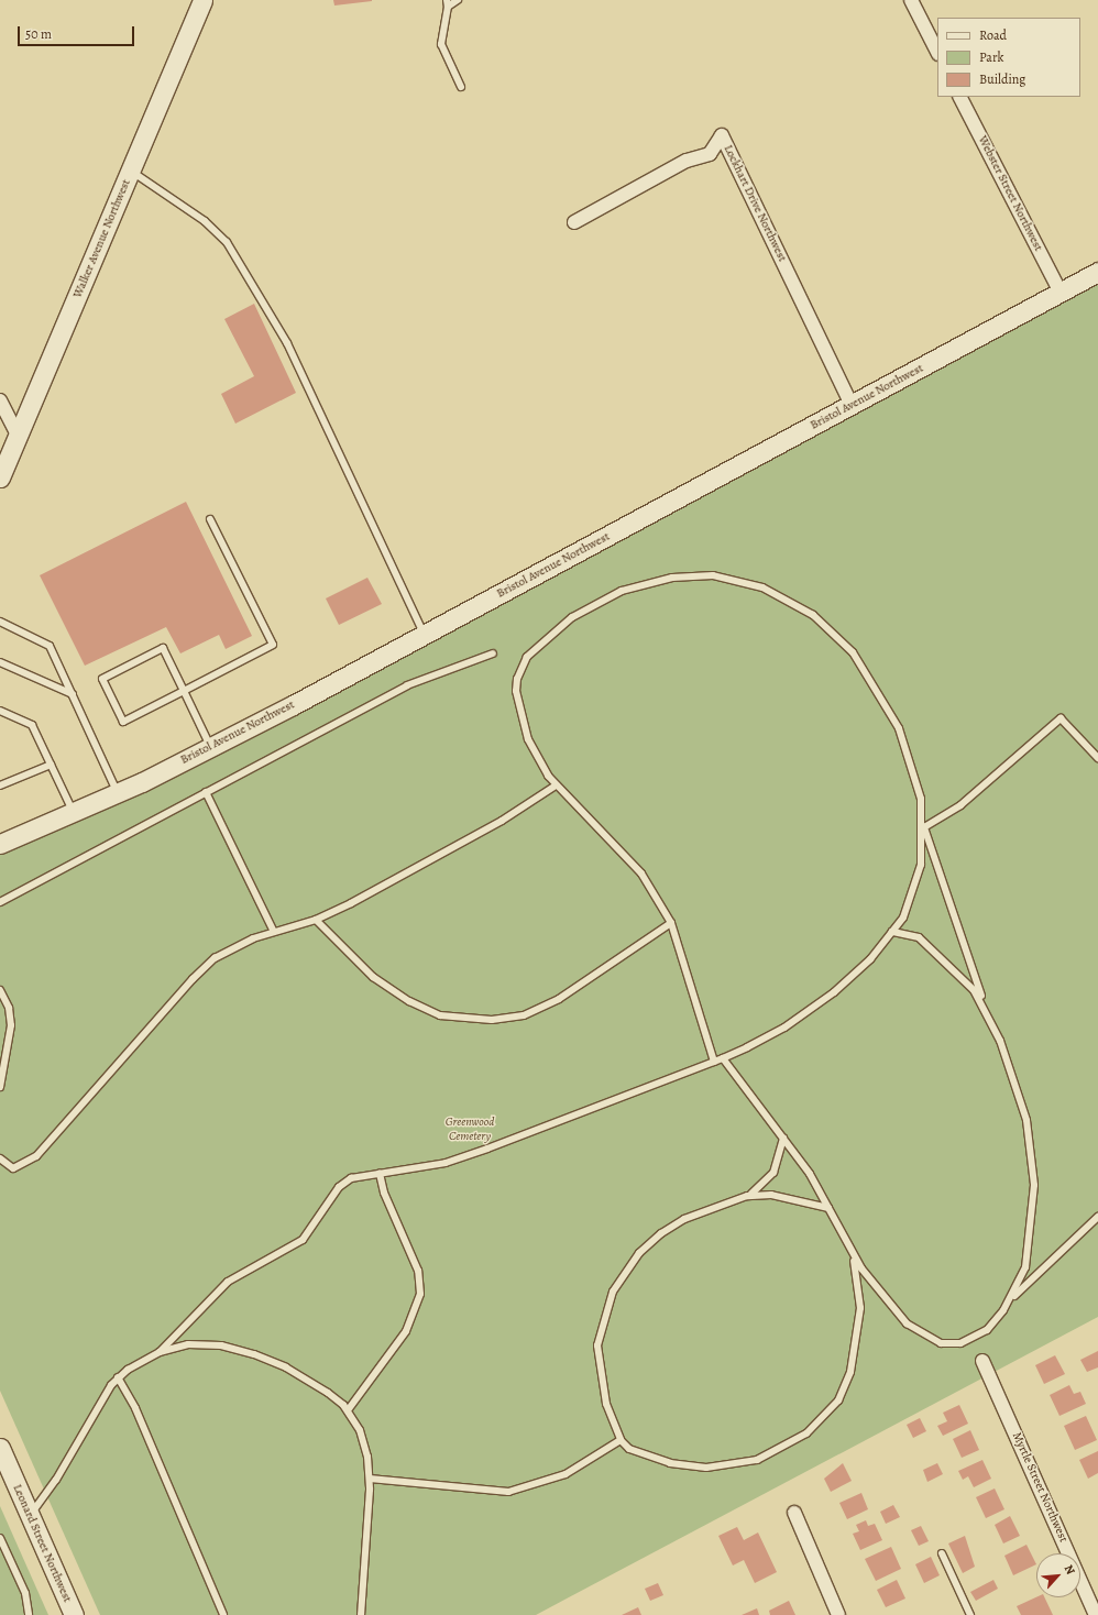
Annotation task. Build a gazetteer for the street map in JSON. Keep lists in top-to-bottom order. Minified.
{"streets":{"street":["Webster Street Northwest","Lockhart Drive Northwest","Walker Avenue Northwest","Bristol Avenue Northwest","Myrtle Street Northwest","Leonard Street Northwest"]},"crossings":[["Webster Street Northwest","Bristol Avenue Northwest"],["Lockhart Drive Northwest","Bristol Avenue Northwest"]],"parks":["Greenwood Cemetery"],"legend":["Road","Park","Building"],"scale_bar":"50 m","north":"top right"}
